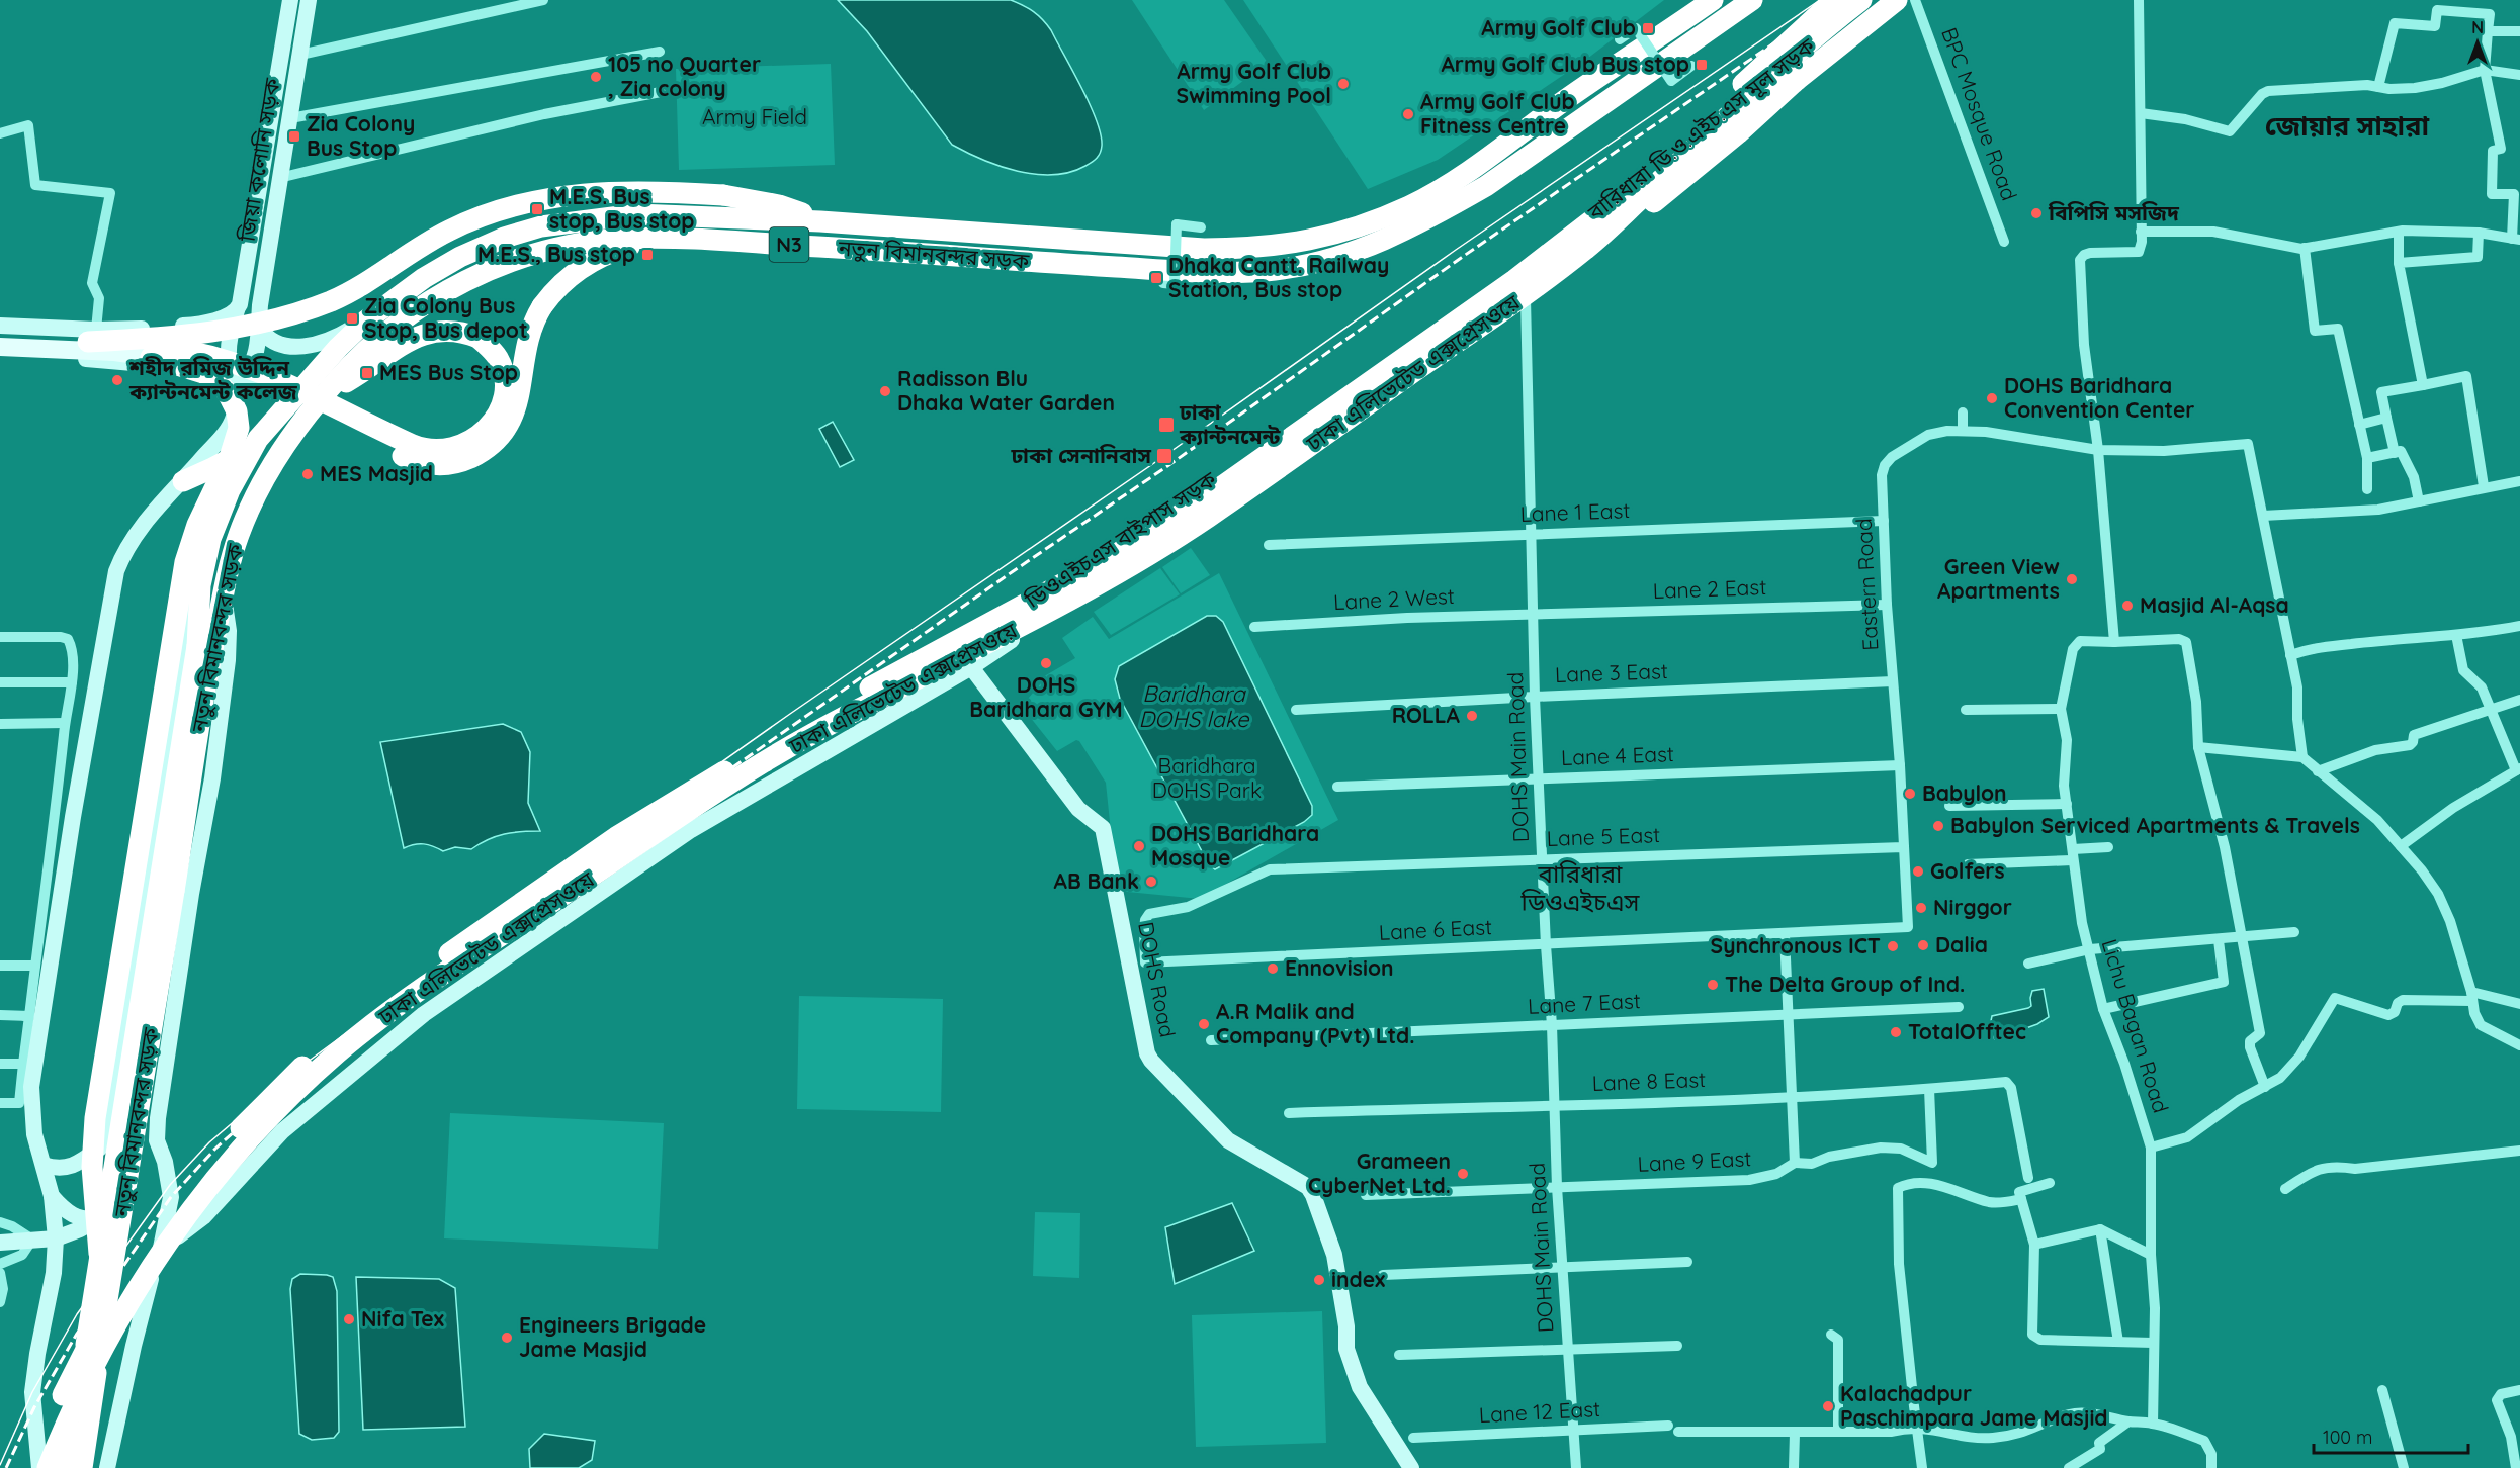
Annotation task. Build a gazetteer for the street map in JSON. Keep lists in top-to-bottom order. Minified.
{"streets":{"highway":["N3","নতুন বিমানবন্দর সড়ক","ঢাকা এলিভেটেড এক্সপ্রেসওয়ে"],"main road":["বারিধারা ডি.ও.এইচ.এস মূল সড়ক","জিয়া কলোনি সড়ক","ডিওএইচএস বাইপাস সড়ক","DOHS Road"],"street":["BPC Mosque Road","Lane 1 East","Eastern Road","Lane 2 East","Lane 2 West","Lane 3 East","Lane 4 East","DOHS Main Road","Lane 5 East","Lane 6 East","Lane 7 East","Lichu Bagan Road","Lane 8 East","Lane 9 East","Lane 12 East"]},"crossings":[["বারিধারা ডি.ও.এইচ.এস মূল সড়ক","ডিওএইচএস বাইপাস সড়ক"],["বারিধারা ডি.ও.এইচ.এস মূল সড়ক","DOHS Main Road"],["Lane 1 East","Eastern Road"],["Lane 1 East","DOHS Main Road"],["ডিওএইচএস বাইপাস সড়ক","DOHS Main Road"],["ডিওএইচএস বাইপাস সড়ক","DOHS Road"],["Eastern Road","Lane 2 East"],["Eastern Road","Lane 3 East"],["Eastern Road","Lane 4 East"],["Eastern Road","Lane 5 East"],["Eastern Road","Lane 6 East"],["Lane 2 East","Lane 2 West"],["Lane 2 East","DOHS Main Road"],["Lane 2 West","DOHS Main Road"],["Lane 3 East","DOHS Main Road"],["Lane 4 East","DOHS Main Road"],["DOHS Main Road","Lane 5 East"],["DOHS Main Road","Lane 6 East"],["DOHS Main Road","Lane 7 East"],["DOHS Main Road","Lane 8 East"],["DOHS Main Road","Lane 9 East"],["DOHS Main Road","Lane 12 East"],["Lane 5 East","Lane 6 East"],["Lichu Bagan Road","Lane 12 East"]],"districts":["জোয়ার সাহারা","বারিধারা ডিওএইচএস"],"water":["Baridhara DOHS lake"],"parks":["Army Field","Baridhara DOHS Park"],"places":{"transit":["Army Golf Club","Army Golf Club Bus stop","Zia Colony Bus Stop","M.E.S. Bus stop, Bus stop","M.E.S., Bus stop","Dhaka Cantt. Railway Station, Bus stop","Zia Colony Bus Stop, Bus depot","MES Bus Stop","ঢাকা ক্যান্টনমেন্ট","ঢাকা সেনানিবাস"],"other":["105 no Quarter , Zia colony","Army Golf Club Swimming Pool","Army Golf Club Fitness Centre","বিপিসি মসজিদ","শহীদ রমিজ উদ্দিন ক্যান্টনমেন্ট কলেজ","Radisson Blu Dhaka Water Garden","DOHS Baridhara Convention Center","MES Masjid","Green View Apartments","Masjid Al-Aqsa","DOHS Baridhara GYM","ROLLA","Babylon","Babylon Serviced Apartments & Travels","DOHS Baridhara Mosque","Golfers","AB Bank","Nirggor","Dalia","Synchronous ICT","Ennovision","The Delta Group of Ind.","A.R Malik and Company (Pvt) Ltd.","TotalOfftec","Grameen CyberNet Ltd.","index","Nifa Tex","Engineers Brigade Jame Masjid","Kalachadpur Paschimpara Jame Masjid"]},"scale_bar":"100 m","north":"top"}
